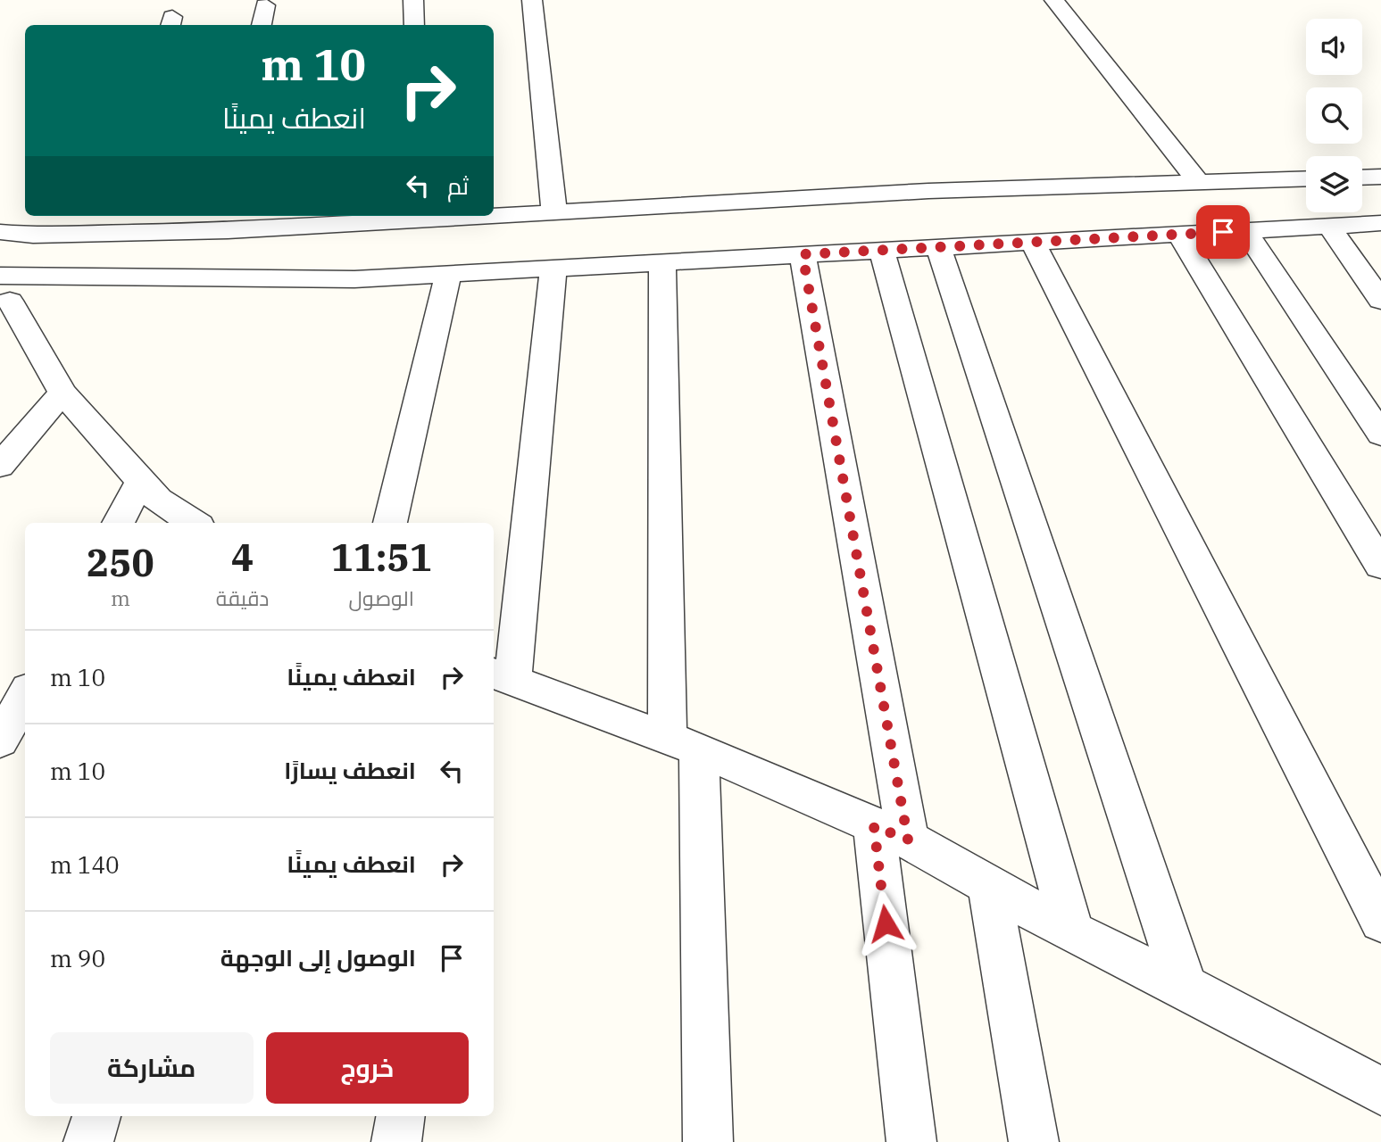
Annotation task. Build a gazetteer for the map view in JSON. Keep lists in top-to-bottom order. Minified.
{"page":{"turn":["10 m","انعطف يمينًا"],"then":"ثم","eta":["11:51","الوصول","4","دقيقة","250","m"],"list":[{"name":"انعطف يمينًا","value":"10 m"},{"name":"انعطف يسارًا","value":"10 m"},{"name":"انعطف يمينًا","value":"140 m"},{"name":"الوصول إلى الوجهة","value":"90 m"}],"buttons":["خروج","مشاركة"]}}
